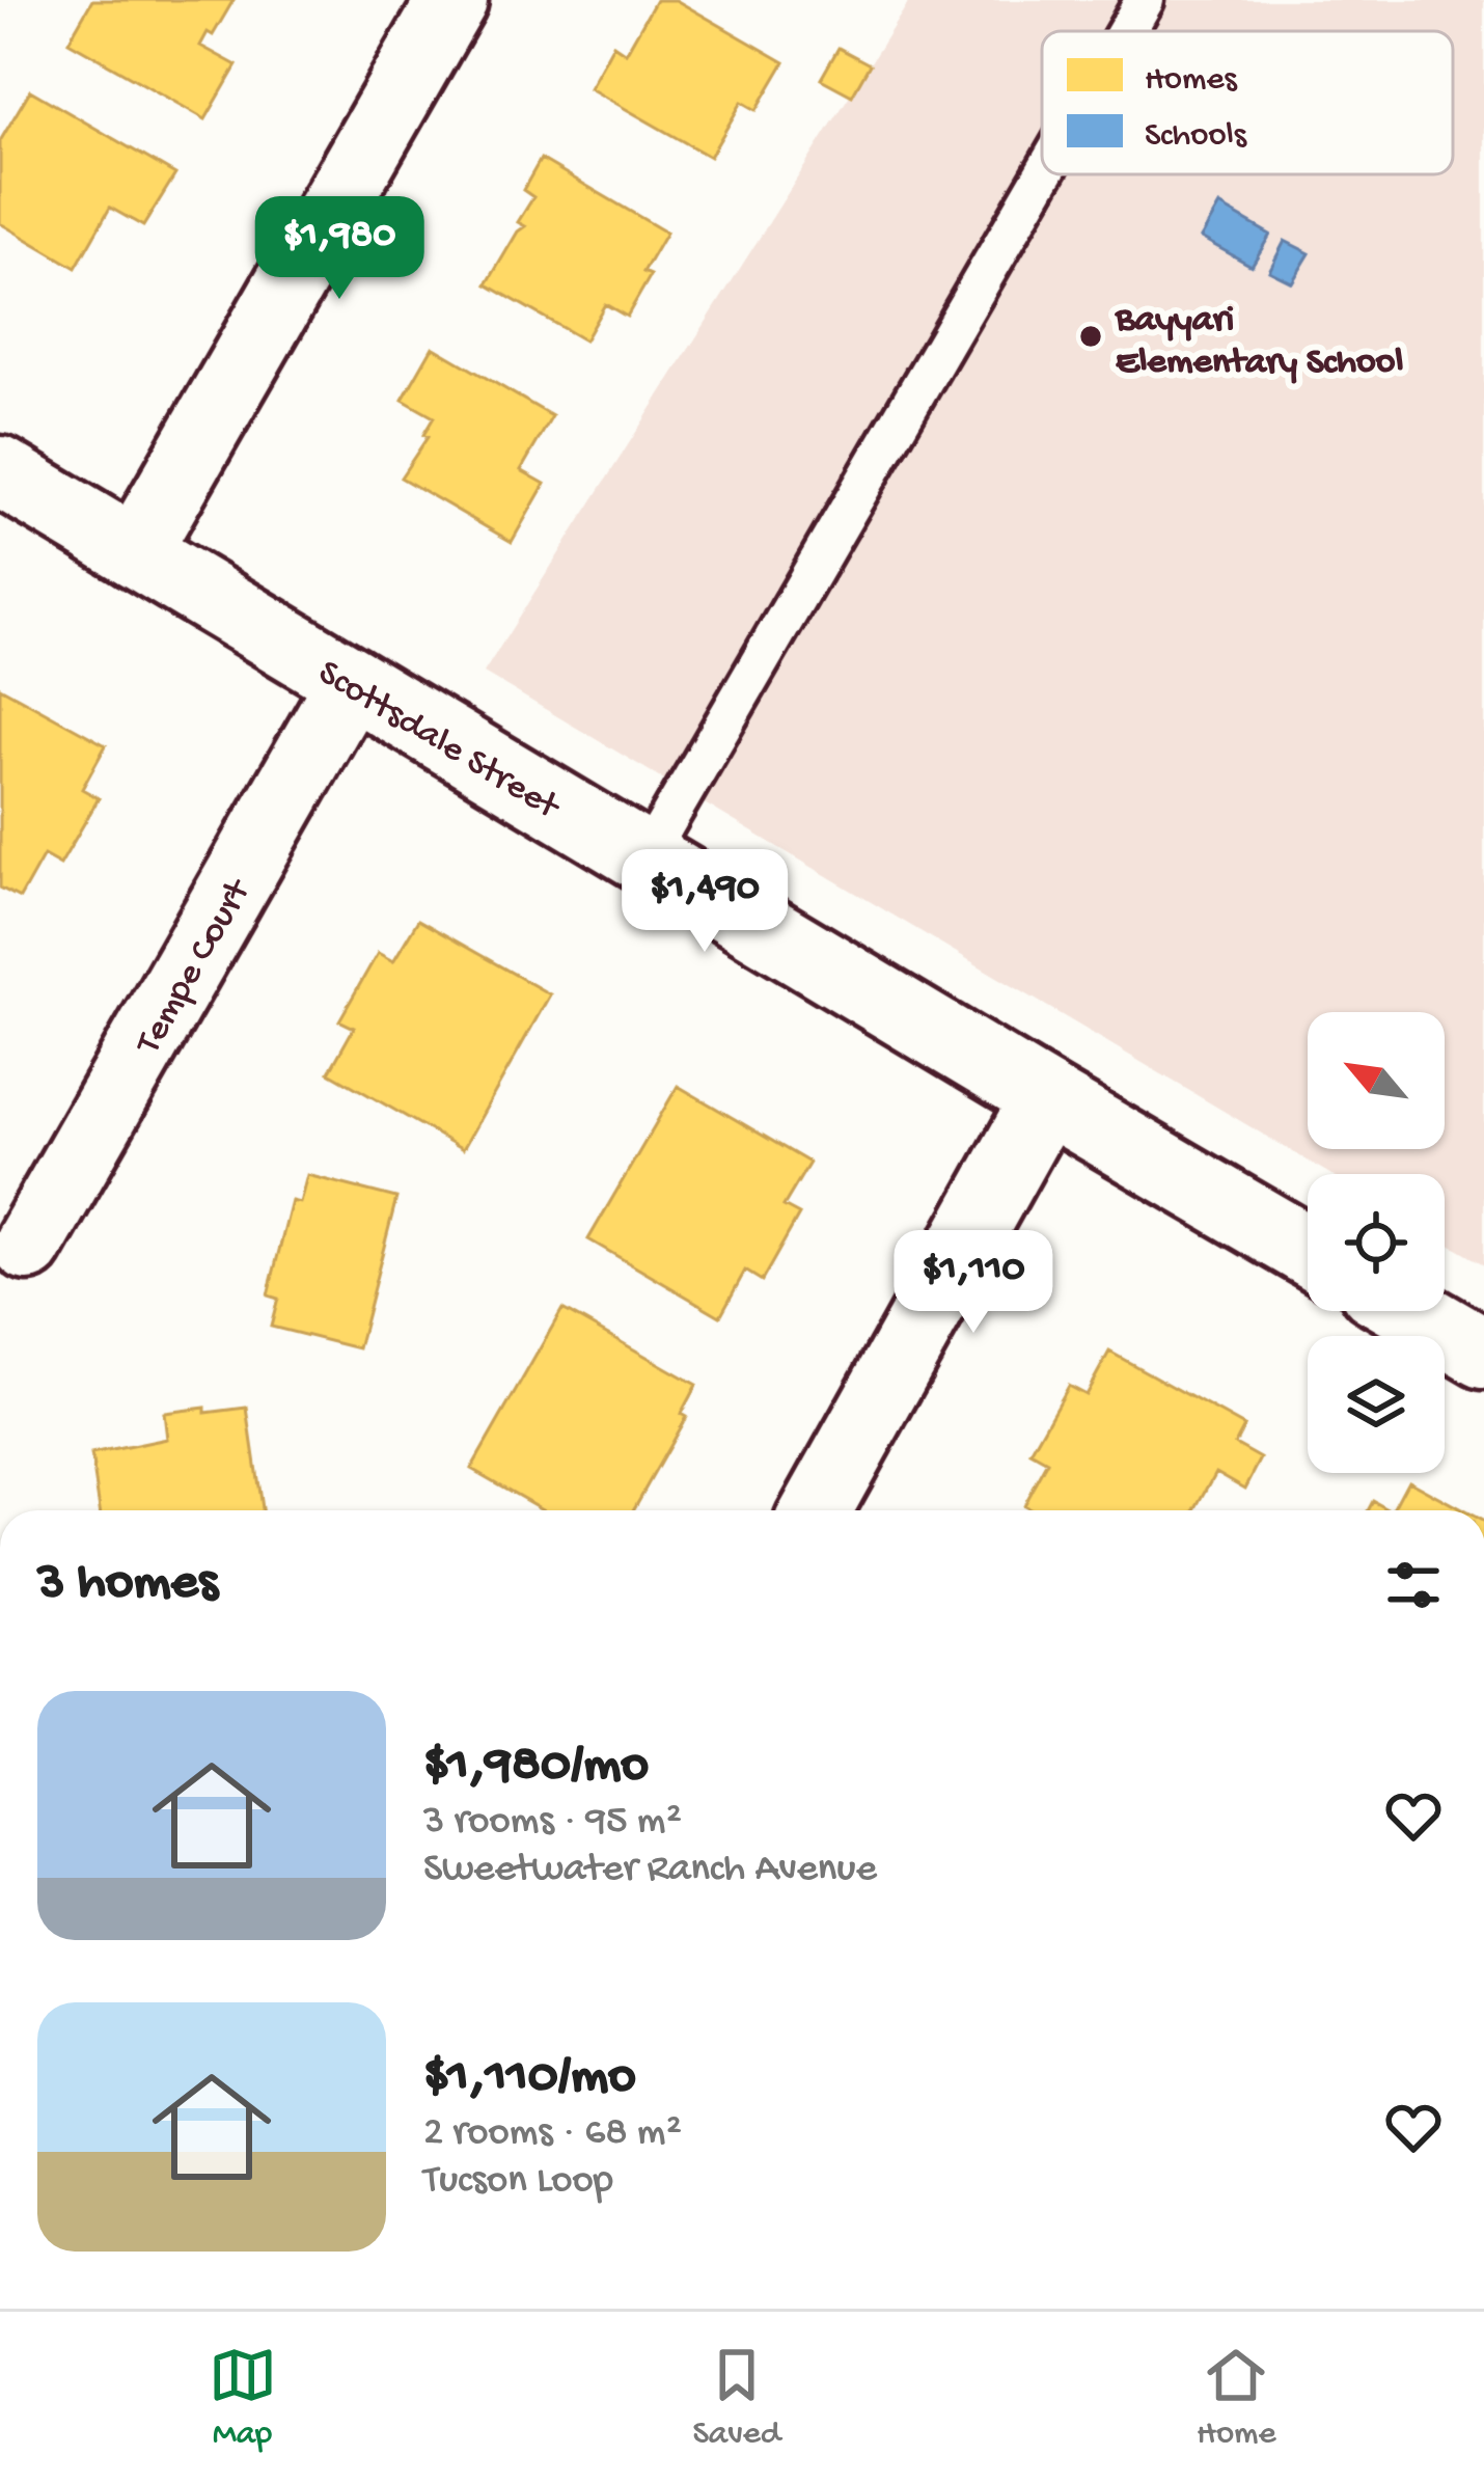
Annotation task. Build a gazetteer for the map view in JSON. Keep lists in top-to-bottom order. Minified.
{"streets":{"street":["Scottsdale Street","Tempe Court"]},"crossings":[["Scottsdale Street","Tempe Court"]],"places":["Bayyari Elementary School"],"legend":["Homes","Schools"],"north":"top left","page":{"price":["$1,980","$1,490","$1,110"],"heading":"3 homes","list":[{"name":"$1,980/mo","note":"3 rooms · 95 m² · Sweetwater Ranch Avenue"},{"name":"$1,110/mo","note":"2 rooms · 68 m² · Tucson Loop"}],"tabs":["Map","Saved","Home"]}}
